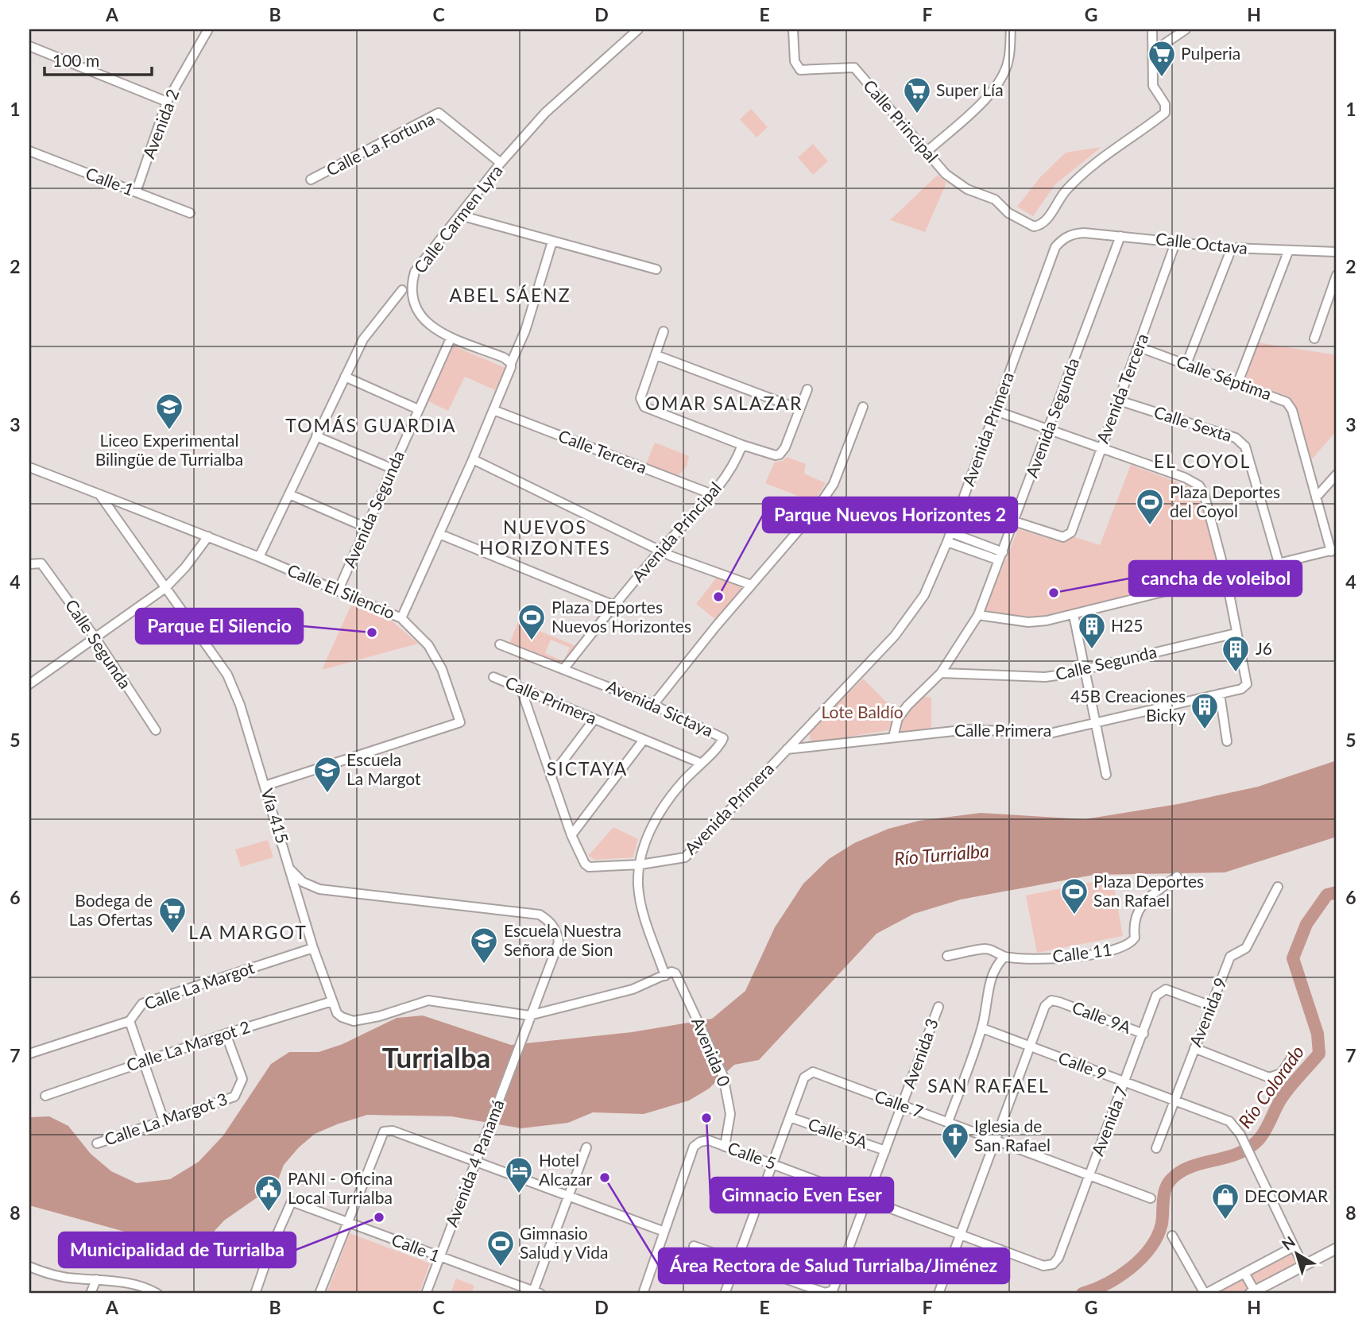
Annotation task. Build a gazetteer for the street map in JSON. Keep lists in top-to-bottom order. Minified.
{"streets":{"street":["Calle Principal","Avenida 2","Calle La Fortuna","Calle 1","Calle Carmen Lyra","Calle Octava","Calle Séptima","Avenida Tercera","Avenida Segunda","Calle Sexta","Avenida Primera","Calle Tercera","Avenida Principal","Calle El Silencio","Calle Segunda","Calle Primera","Avenida Sictaya","Vía 415","Calle 11","Calle La Margot","Avenida 9","Calle 9A","Calle La Margot 2","Avenida 0","Avenida 3","Calle 9","Calle 7","Calle La Margot 3","Avenida 7","Calle 5A","Calle 5","Avenida 4 Panamá"]},"crossings":[["Avenida 2","Calle 1"],["Calle La Fortuna","Calle Carmen Lyra"],["Calle 1","Avenida 4 Panamá"],["Calle Carmen Lyra","Avenida Segunda"],["Calle Octava","Avenida Tercera"],["Calle Octava","Avenida Segunda"],["Calle Octava","Avenida Primera"],["Calle Séptima","Avenida Tercera"],["Avenida Tercera","Avenida Segunda"],["Avenida Tercera","Calle Sexta"],["Avenida Segunda","Calle El Silencio"],["Avenida Segunda","Calle Segunda"],["Avenida Segunda","Calle Primera"],["Avenida Primera","Calle Primera"],["Avenida Primera","Avenida Sictaya"],["Calle Tercera","Avenida Principal"],["Avenida Principal","Avenida Sictaya"],["Calle El Silencio","Vía 415"],["Calle Segunda","Calle Primera"],["Calle Primera","Avenida Sictaya"],["Avenida Sictaya","Avenida 0"],["Avenida 9","Calle 9"],["Avenida 9","Avenida 7"],["Calle 9A","Calle 9"],["Calle 9A","Avenida 7"],["Calle La Margot 2","Calle La Margot 3"],["Avenida 0","Calle 5"],["Avenida 3","Calle 7"],["Avenida 3","Calle 5A"],["Avenida 3","Calle 5"],["Calle 9","Avenida 7"],["Calle 7","Avenida 7"],["Calle 7","Calle 5A"],["Avenida 7","Calle 5"]],"districts":["ABEL SÁENZ","OMAR SALAZAR","TOMÁS GUARDIA","EL COYOL","NUEVOS HORIZONTES","SICTAYA","LA MARGOT","Turrialba","SAN RAFAEL"],"water":["Río Turrialba","Río Colorado"],"parks":["Lote Baldío"],"places":{"supermarket":["Pulperia","Super Lía","Bodega de Las Ofertas"],"school or university":["Liceo Experimental Bilingüe de Turrialba","Escuela La Margot","Escuela Nuestra Señora de Sion"],"sports":["Plaza Deportes del Coyol","Plaza DEportes Nuevos Horizontes","Plaza Deportes San Rafael","Gimnasio Salud y Vida"],"other":["cancha de voleibol","Parque Nuevos Horizontes 2","Parque El Silencio","Gimnacio Even Eser","Área Rectora de Salud Turrialba/Jiménez","Municipalidad de Turrialba"],"building":["H25","J6","45B Creaciones Bicky"],"church":["Iglesia de San Rafael"],"hotel":["Hotel Alcazar"],"public building":["PANI - Oficina Local Turrialba"],"shop":["DECOMAR"]},"scale_bar":"100 m","north":"top left","grid":{"columns":["A","B","C","D","E","F","G","H"],"rows":["1","2","3","4","5","6","7","8"]}}
